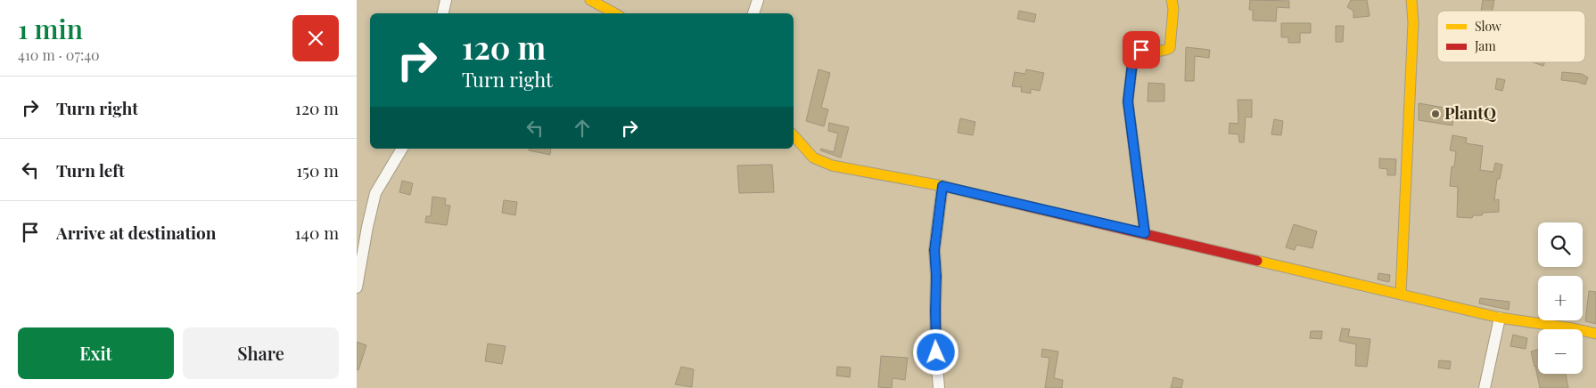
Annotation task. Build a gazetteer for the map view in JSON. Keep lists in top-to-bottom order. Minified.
{"places":["PlantQ"],"legend":["Slow","Jam"],"page":{"heading":["1 min","410 m · 07:40"],"turn":["120 m","Turn right"],"list":[{"name":"Turn right","value":"120 m"},{"name":"Turn left","value":"150 m"},{"name":"Arrive at destination","value":"140 m"}],"map_buttons":["+","−"],"buttons":["Exit","Share"]}}
